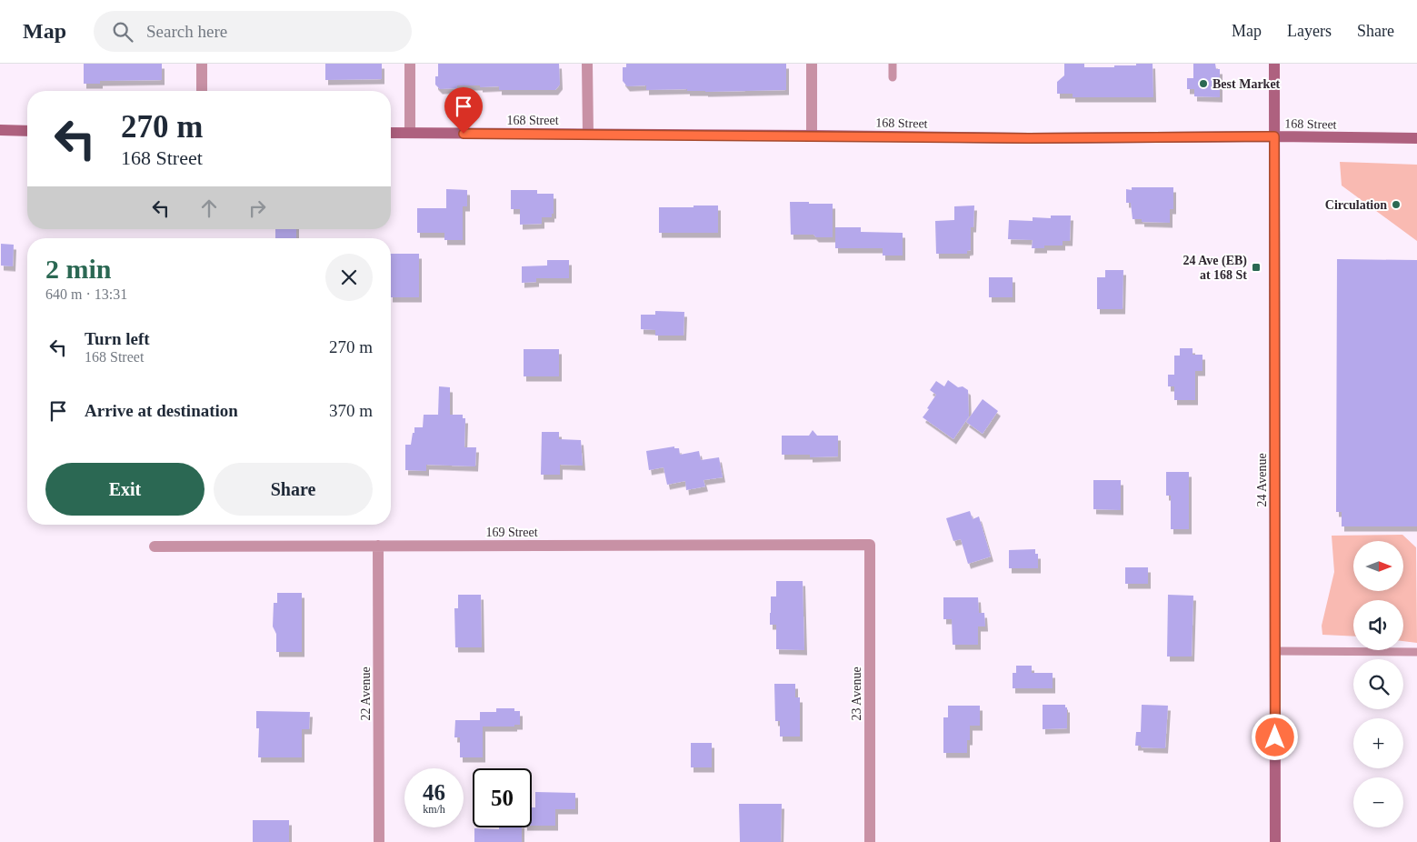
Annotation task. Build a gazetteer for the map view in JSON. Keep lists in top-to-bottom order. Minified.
{"streets":{"main road":["168 Street","24 Avenue"],"street":["169 Street","22 Avenue","23 Avenue"]},"crossings":[["168 Street","24 Avenue"],["169 Street","22 Avenue"],["169 Street","23 Avenue"]],"places":{"other":["Best Market","Circulation"],"transit":["24 Ave (EB) at 168 St"]},"north":"right","page":{"header":"Map","search":"Search here","nav":["Map","Layers","Share"],"turn":["270 m","168 Street"],"heading":["2 min","640 m · 13:31"],"list":[{"name":"Turn left","note":"168 Street","value":"270 m"},{"name":"Arrive at destination","value":"370 m"}],"buttons":["Exit","Share"],"map_buttons":["+","−"],"speed":"46 km/h","limit":"50"}}
